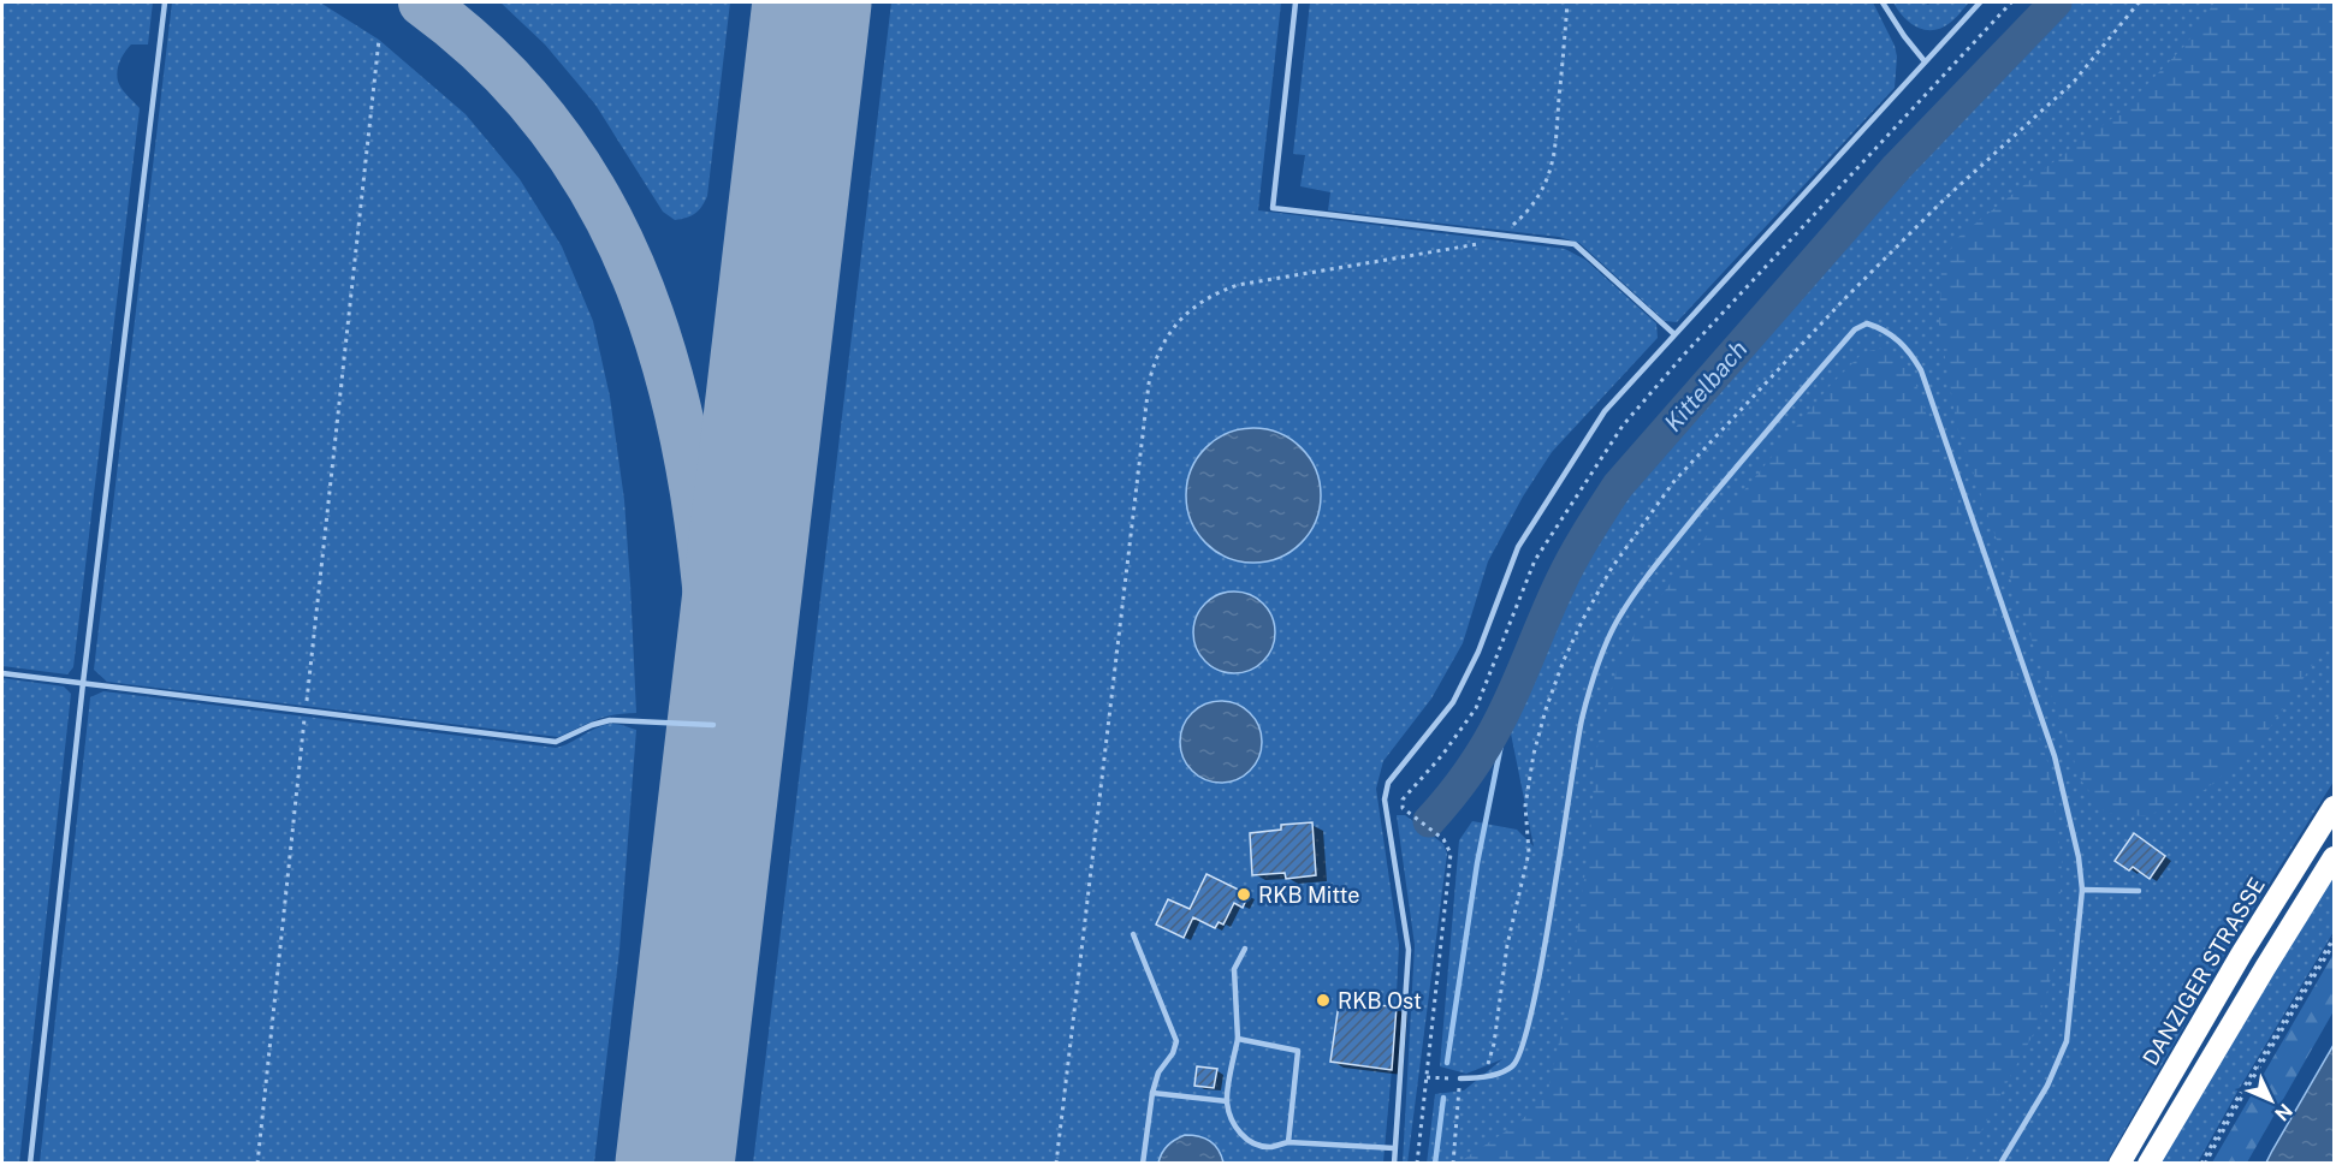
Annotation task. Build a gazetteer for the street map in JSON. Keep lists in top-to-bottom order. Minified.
{"streets":{"highway":["DANZIGER STRASSE"]},"water":["Kittelbach"],"places":["RKB Mitte","RKB Ost"],"north":"bottom right"}
